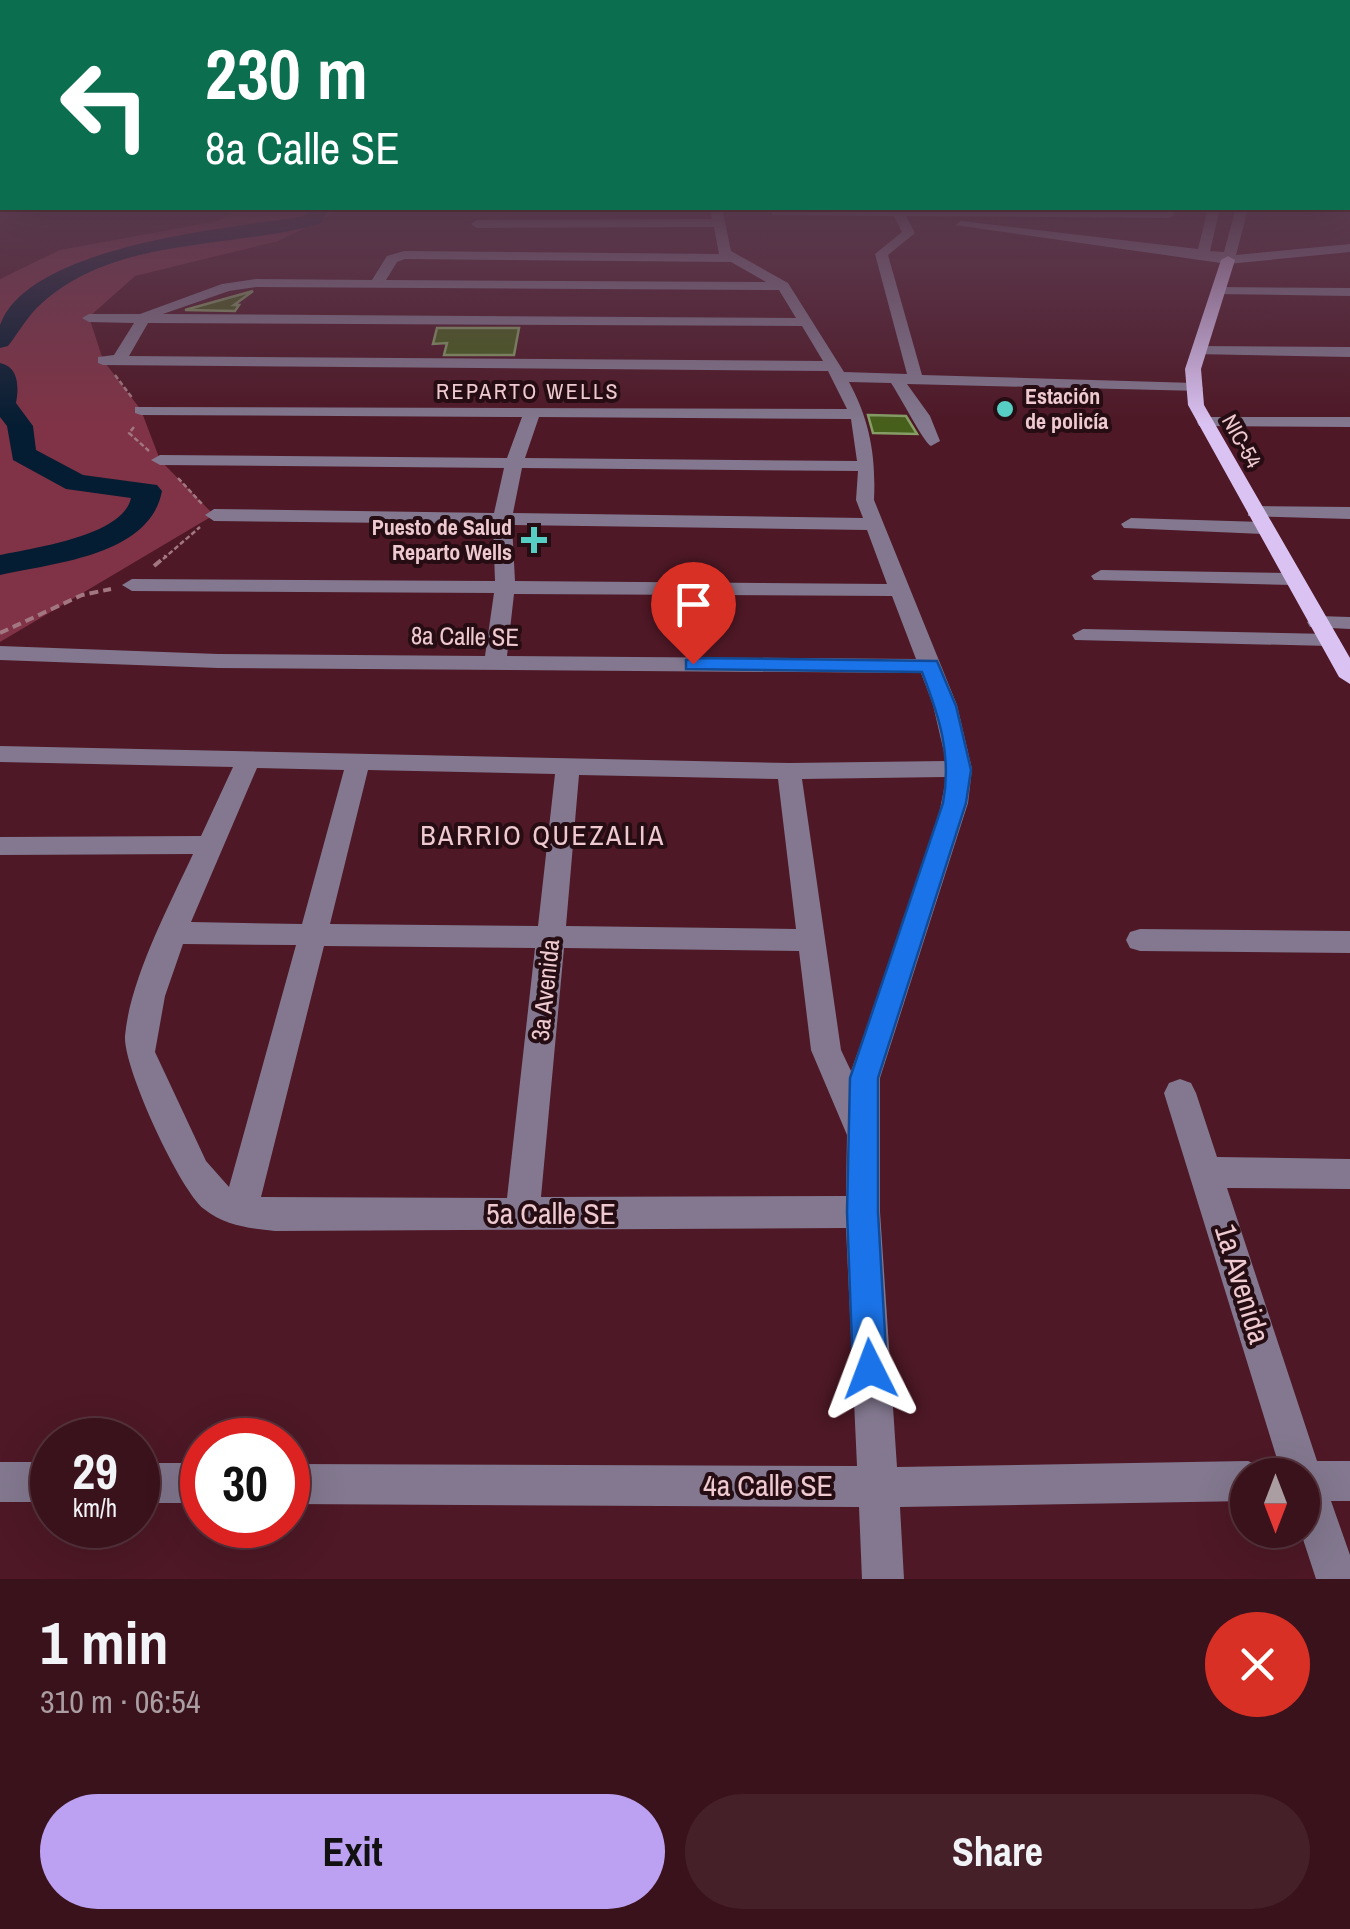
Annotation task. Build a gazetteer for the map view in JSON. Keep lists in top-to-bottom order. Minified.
{"streets":{"main road":["NIC-54"],"street":["8a Calle SE","3a Avenida","5a Calle SE","1a Avenida","4a Calle SE"]},"crossings":[["3a Avenida","5a Calle SE"]],"districts":["REPARTO WELLS","BARRIO QUEZALIA"],"places":{"other":["Estación de policía"],"health":["Puesto de Salud Reparto Wells"]},"north":"bottom","page":{"turn":["230 m","8a Calle SE"],"speed":"29 km/h","limit":"30","heading":["1 min","310 m · 06:54"],"buttons":["Exit","Share"]}}
